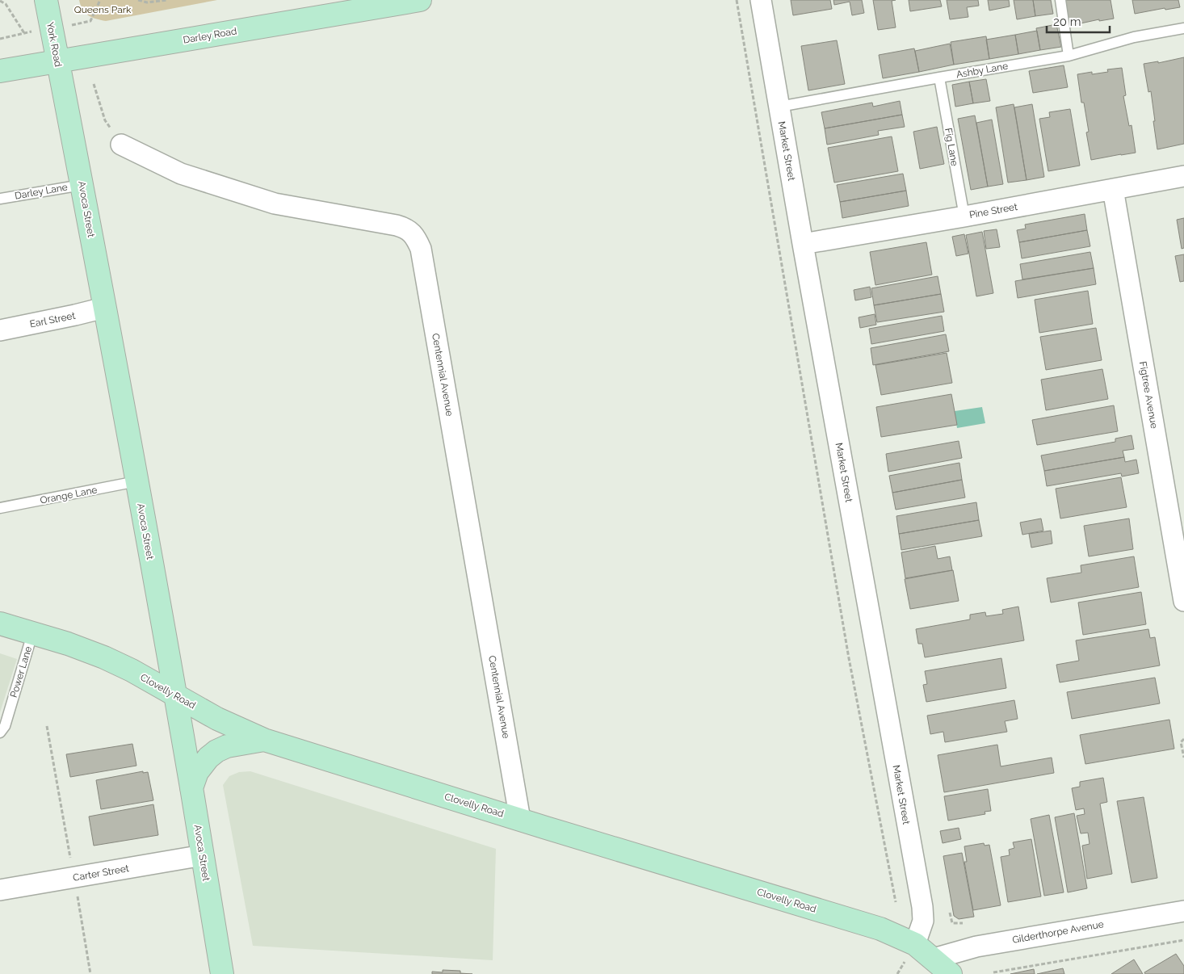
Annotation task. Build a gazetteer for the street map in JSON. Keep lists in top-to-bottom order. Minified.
{"streets":{"main road":["Darley Road","York Road","Avoca Street","Clovelly Road"],"street":["Market Street","Pine Street","Earl Street","Centennial Avenue","Figtree Avenue","Carter Street","Gilderthorpe Avenue"],"lane":["Ashby Lane","Fig Lane","Darley Lane","Orange Lane","Power Lane"]},"crossings":[["Darley Road","York Road"],["York Road","Avoca Street"],["Ashby Lane","Fig Lane"],["Ashby Lane","Market Street"],["Fig Lane","Pine Street"],["Market Street","Pine Street"],["Market Street","Clovelly Road"],["Darley Lane","Avoca Street"],["Avoca Street","Earl Street"],["Avoca Street","Orange Lane"],["Avoca Street","Clovelly Road"],["Avoca Street","Carter Street"],["Pine Street","Figtree Avenue"],["Centennial Avenue","Clovelly Road"],["Power Lane","Clovelly Road"],["Clovelly Road","Gilderthorpe Avenue"]],"parks":["Queens Park"],"scale_bar":"20 m"}
